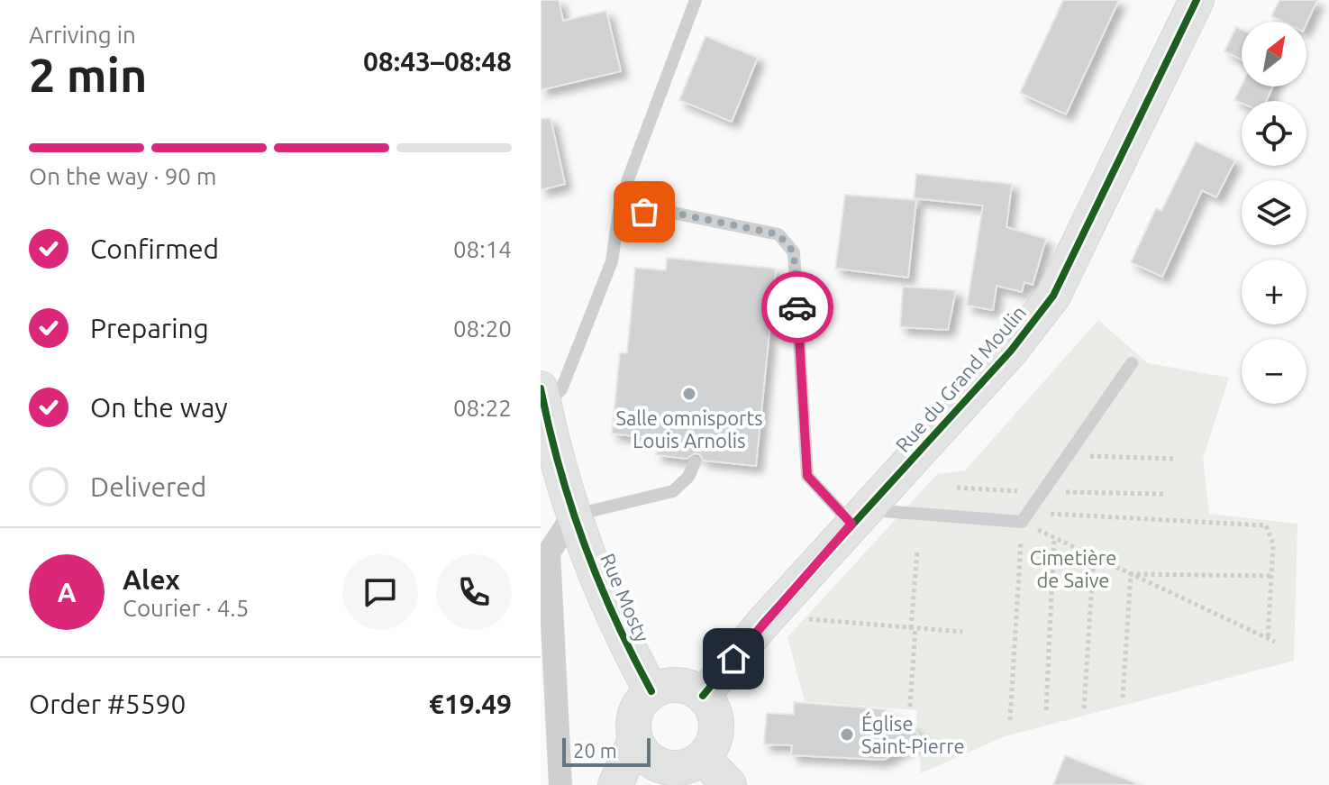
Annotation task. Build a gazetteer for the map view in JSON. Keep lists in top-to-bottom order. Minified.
{"streets":{"street":["Rue du Grand Moulin","Rue Mosty"]},"crossings":[["Rue du Grand Moulin","Rue Mosty"]],"parks":["Cimetière de Saive"],"places":["Salle omnisports Louis Arnolis","Église Saint-Pierre"],"scale_bar":"20 m","north":"top right","page":{"heading":["2 min","Arriving in","08:43–08:48"],"panel":["Alex","Courier · 4.5","Order #5590","€19.49"],"map_buttons":["+","−"],"bar":"On the way · 90 m","list":[["Confirmed","08:14"],["Preparing","08:20"],["On the way","08:22"],"Delivered"],"round":"A","scale":"20 m"}}
